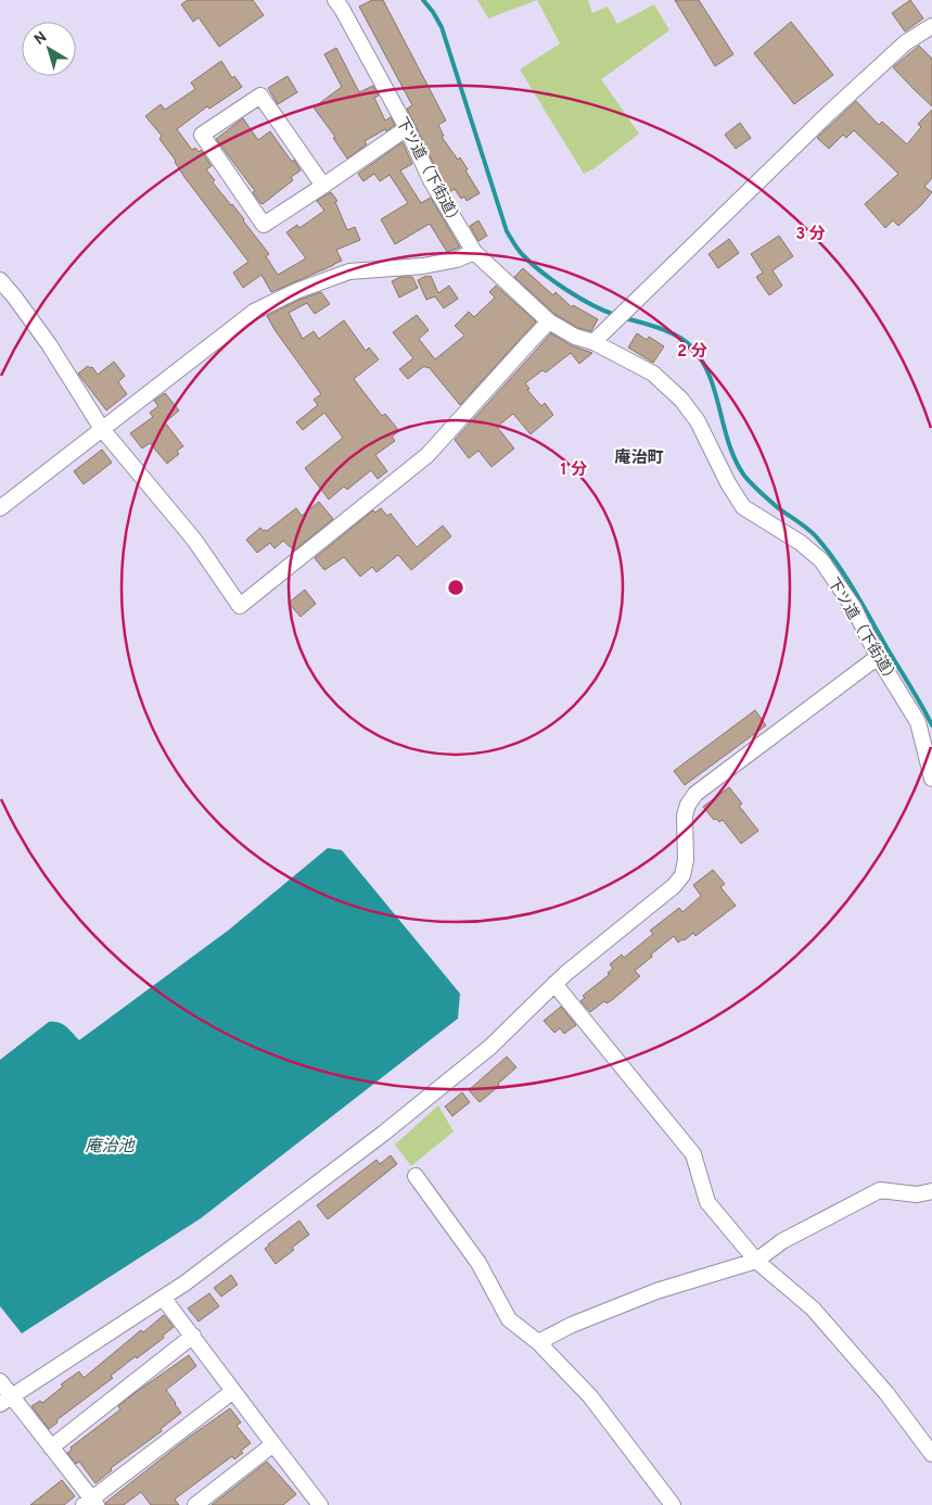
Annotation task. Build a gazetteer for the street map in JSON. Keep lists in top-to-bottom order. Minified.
{"streets":{"street":["下ツ道（下街道）"]},"districts":["庵治町"],"water":["庵治池"],"north":"top left","rings":["3 分","2 分","1 分"]}
